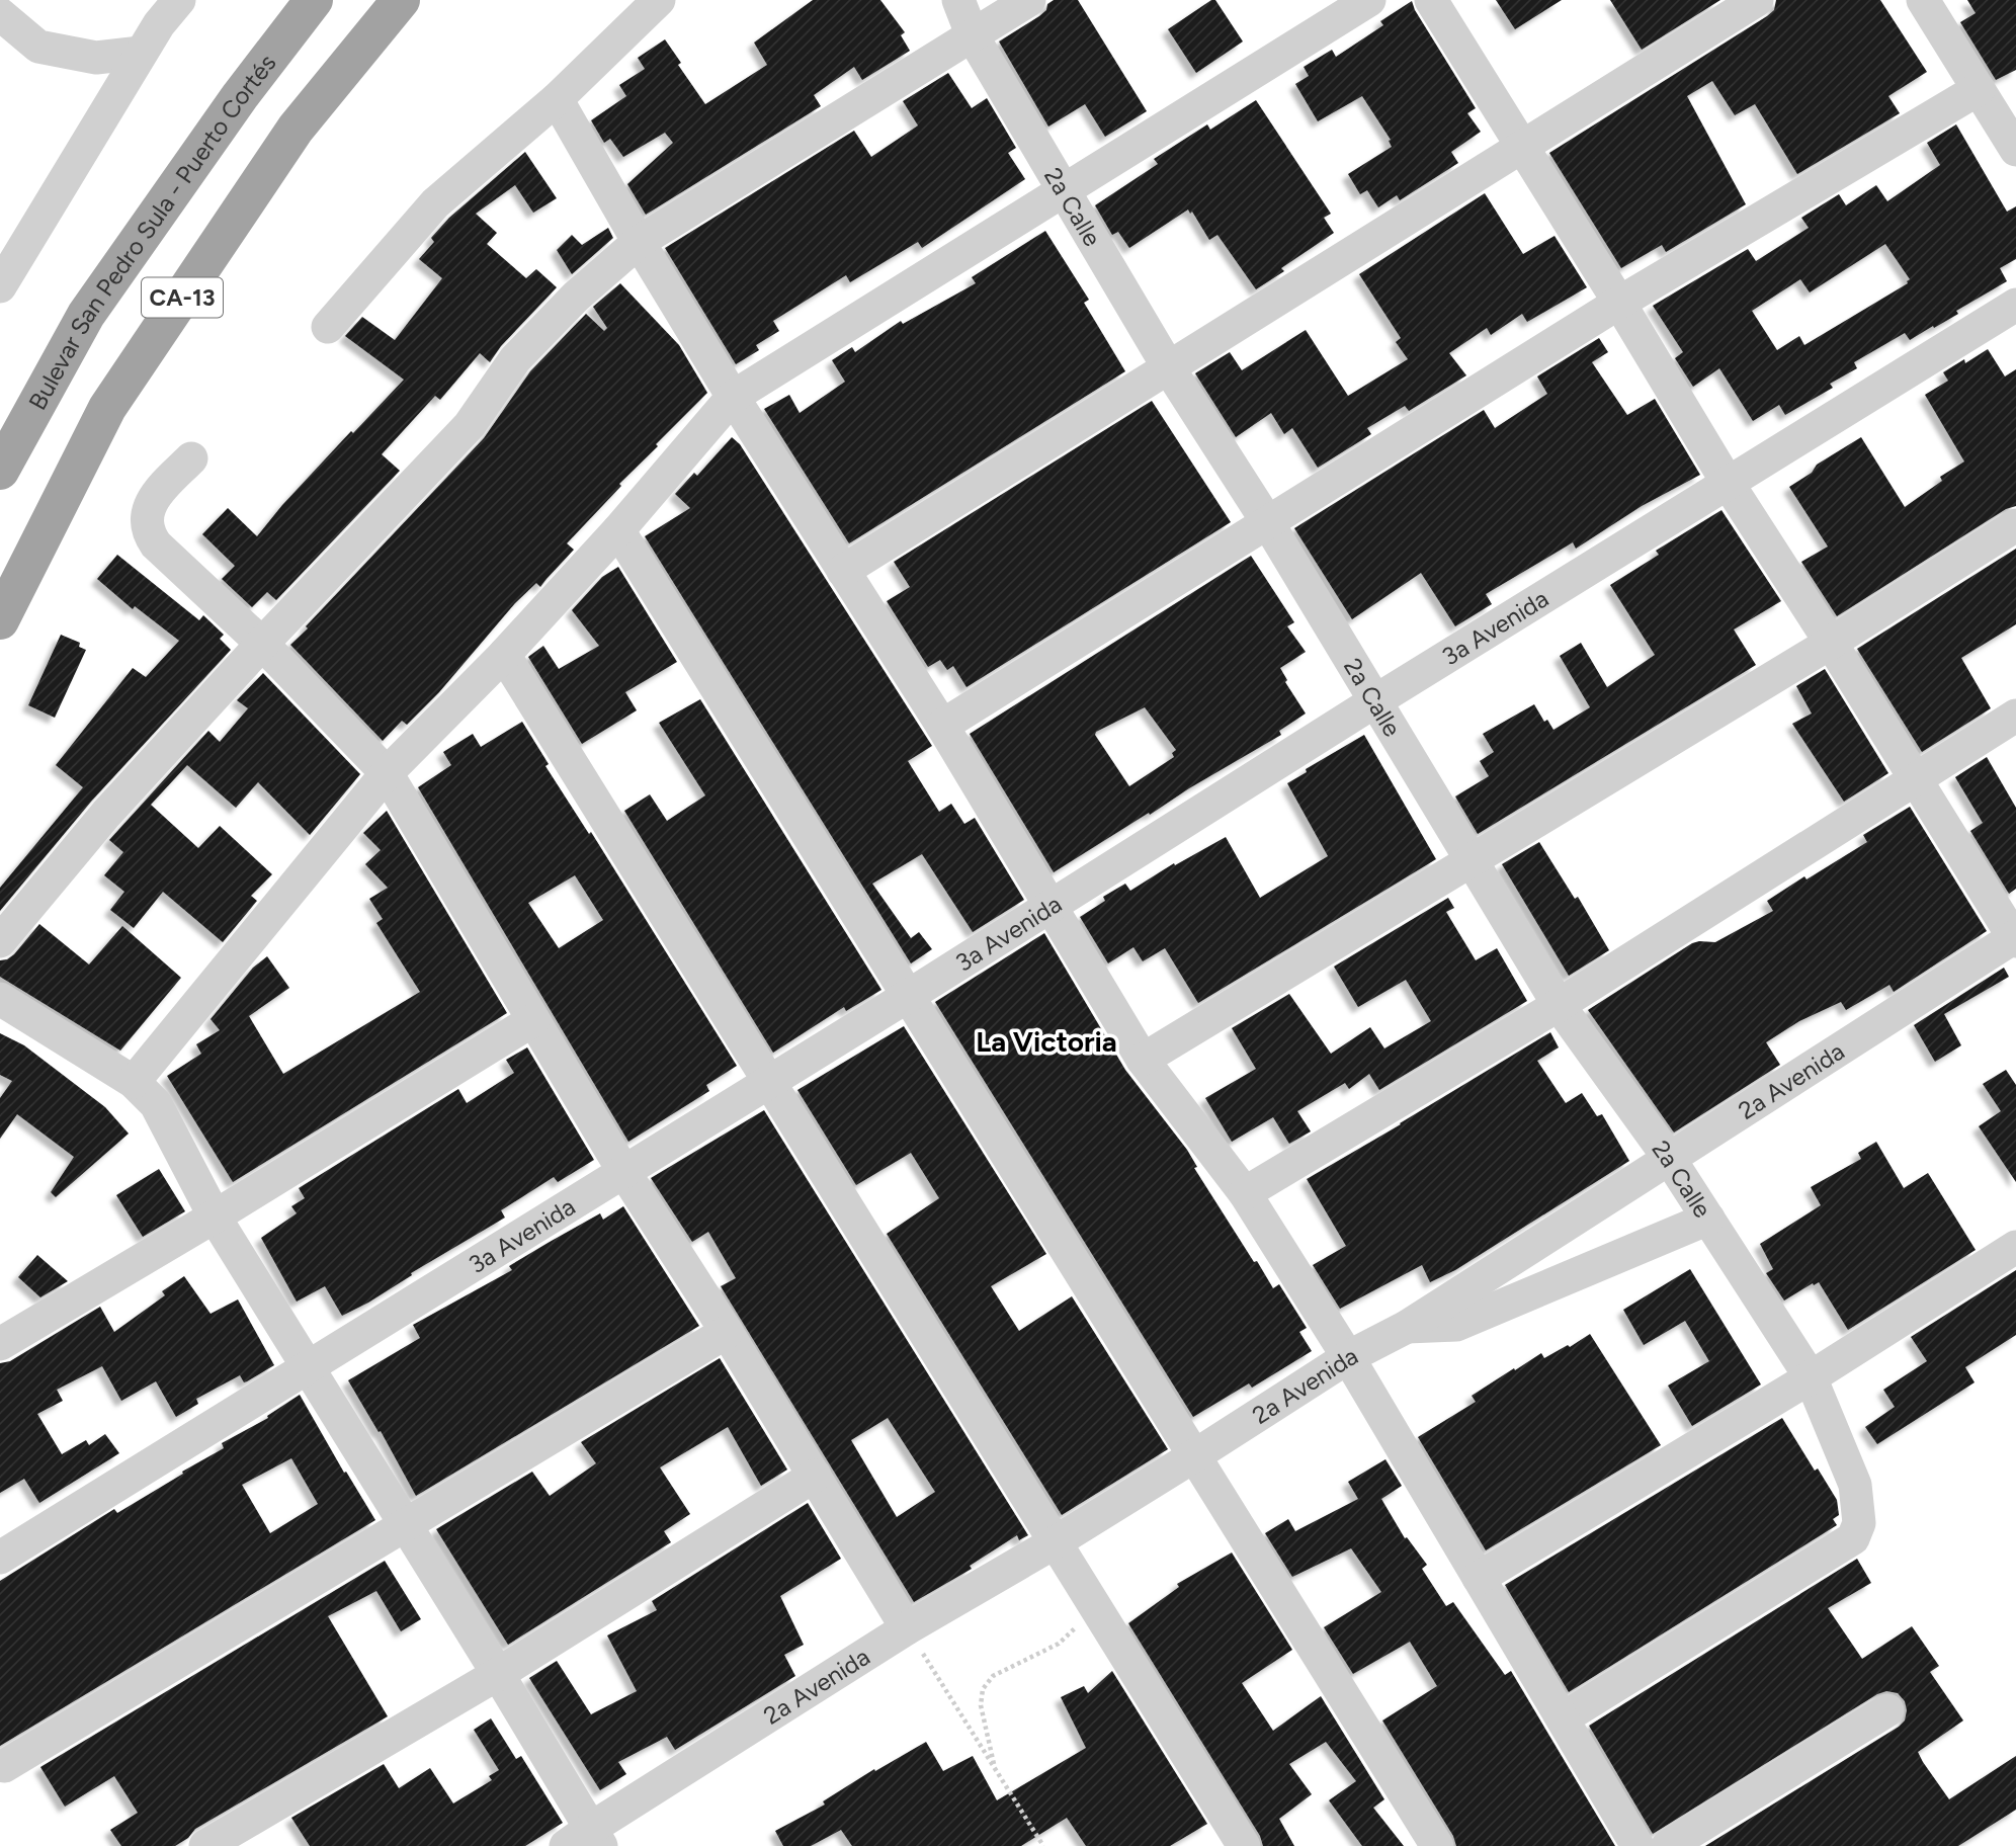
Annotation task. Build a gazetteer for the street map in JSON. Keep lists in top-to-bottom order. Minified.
{"streets":{"highway":["Bulevar San Pedro Sula - Puerto Cortés","CA-13"],"street":["2a Calle","3a Avenida","2a Avenida"]},"crossings":[["2a Calle","3a Avenida"],["2a Calle","2a Avenida"]],"districts":["La Victoria"]}
